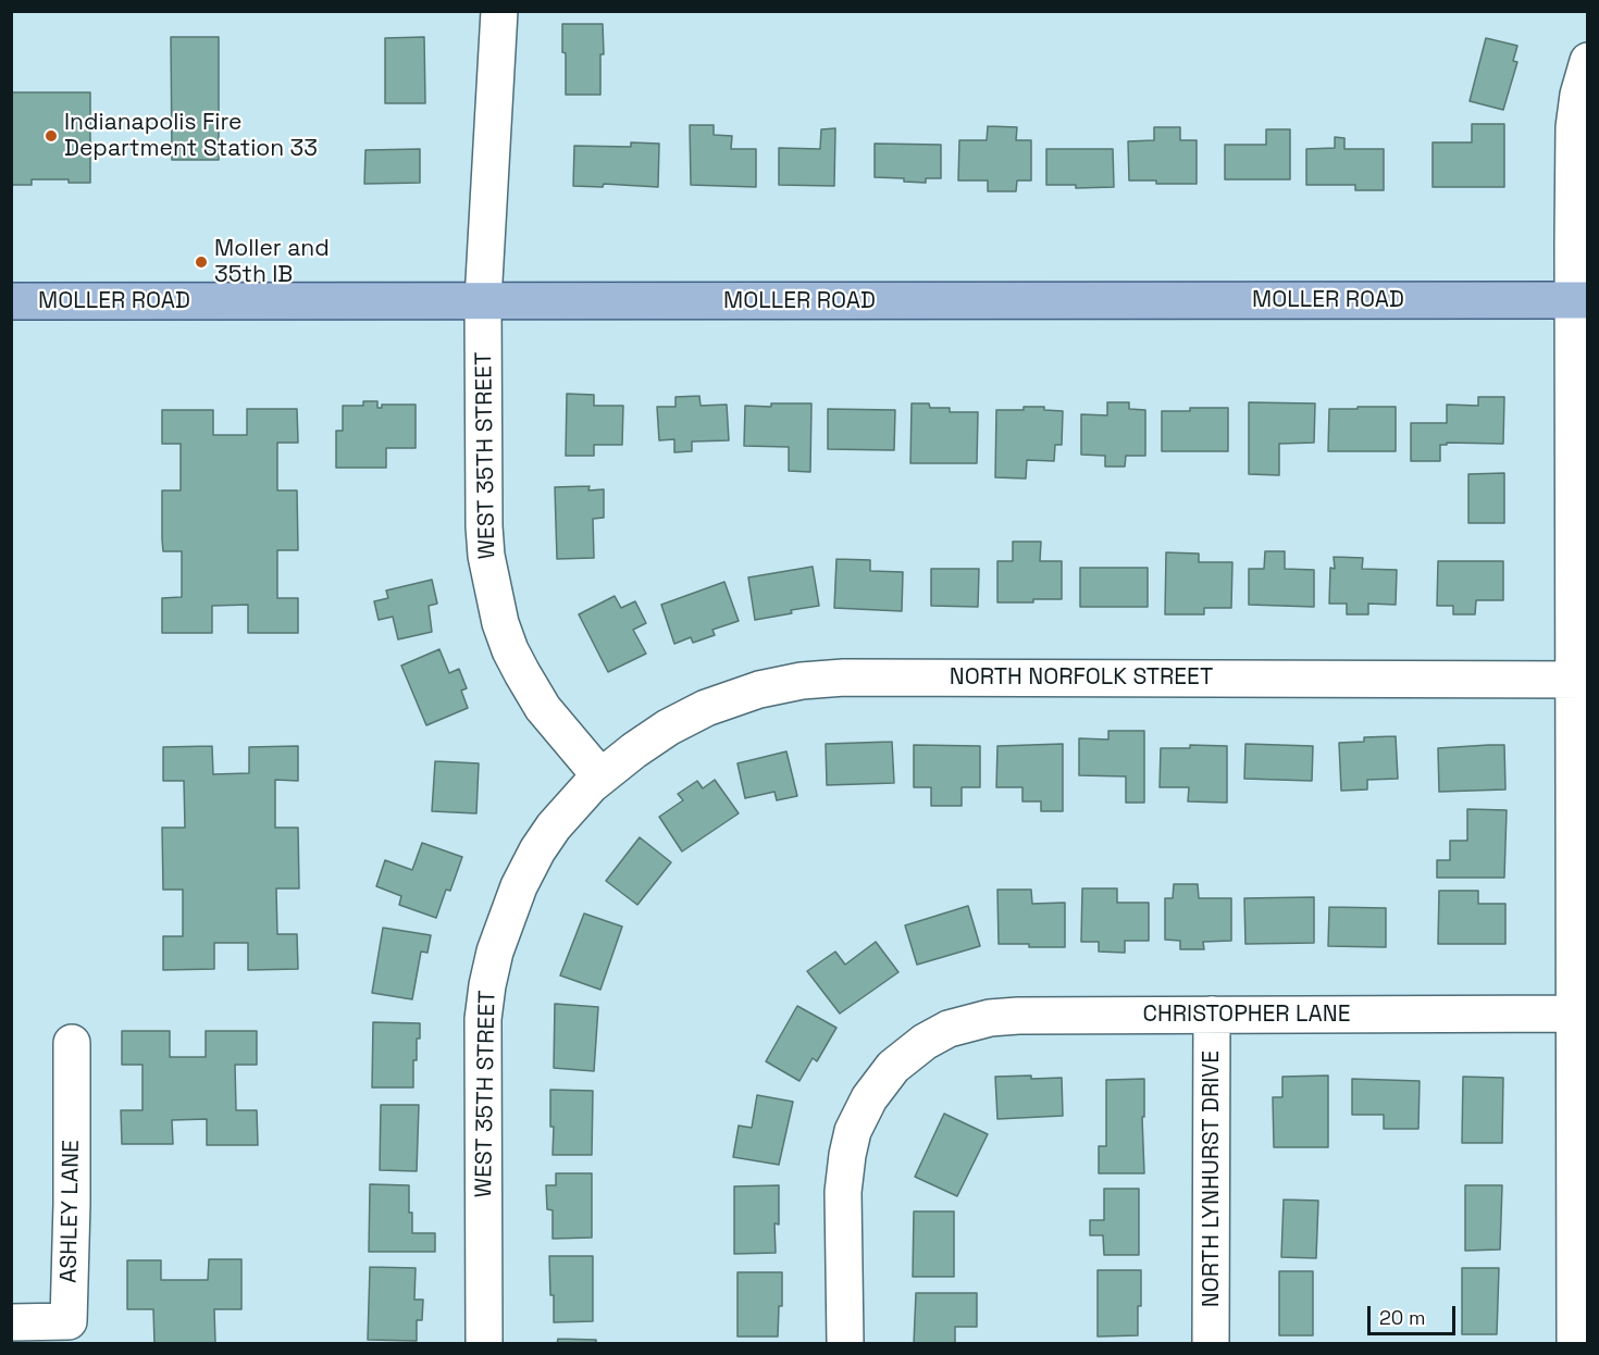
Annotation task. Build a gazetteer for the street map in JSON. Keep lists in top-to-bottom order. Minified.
{"streets":{"main road":["MOLLER ROAD"],"street":["WEST 35TH STREET","NORTH NORFOLK STREET","CHRISTOPHER LANE","NORTH LYNHURST DRIVE","ASHLEY LANE"]},"crossings":[["MOLLER ROAD","WEST 35TH STREET"],["WEST 35TH STREET","NORTH NORFOLK STREET"],["CHRISTOPHER LANE","NORTH LYNHURST DRIVE"]],"places":["Indianapolis Fire Department Station 33","Moller and 35th IB"],"scale_bar":"20 m"}
